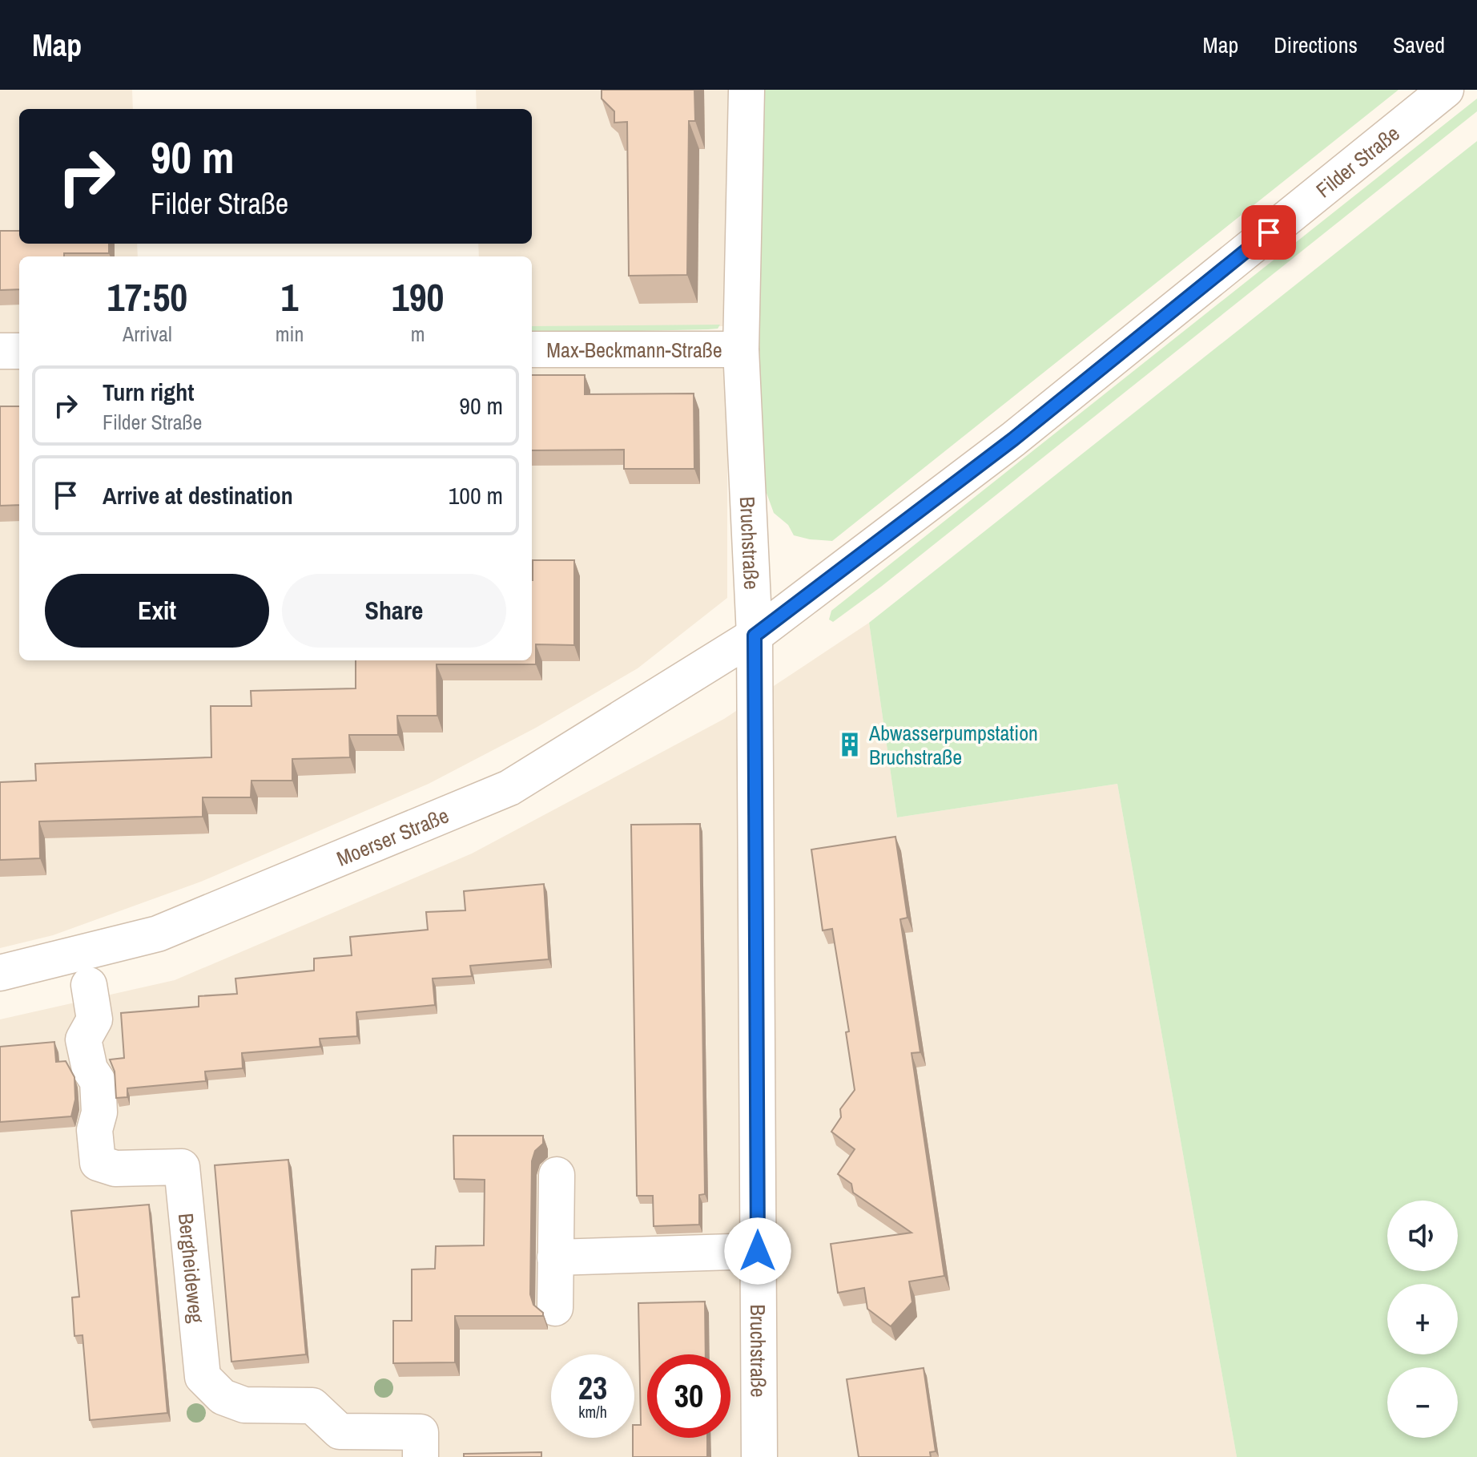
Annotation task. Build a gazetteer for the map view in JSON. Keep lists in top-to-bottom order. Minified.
{"streets":{"street":["Filder Straße","Max-Beckmann-Straße","Bruchstraße","Moerser Straße","Bergheideweg"]},"crossings":[["Filder Straße","Bruchstraße"],["Filder Straße","Moerser Straße"],["Max-Beckmann-Straße","Bruchstraße"],["Bruchstraße","Moerser Straße"]],"places":{"building":["Abwasserpumpstation Bruchstraße"]},"page":{"header":"Map","nav":["Map","Directions","Saved"],"turn":["90 m","Filder Straße"],"eta":["17:50","Arrival","1","min","190","m"],"list":[{"name":"Turn right","note":"Filder Straße","value":"90 m"},{"name":"Arrive at destination","value":"100 m"}],"buttons":["Exit","Share"],"map_buttons":["+","−"],"speed":"23 km/h","limit":"30"}}
